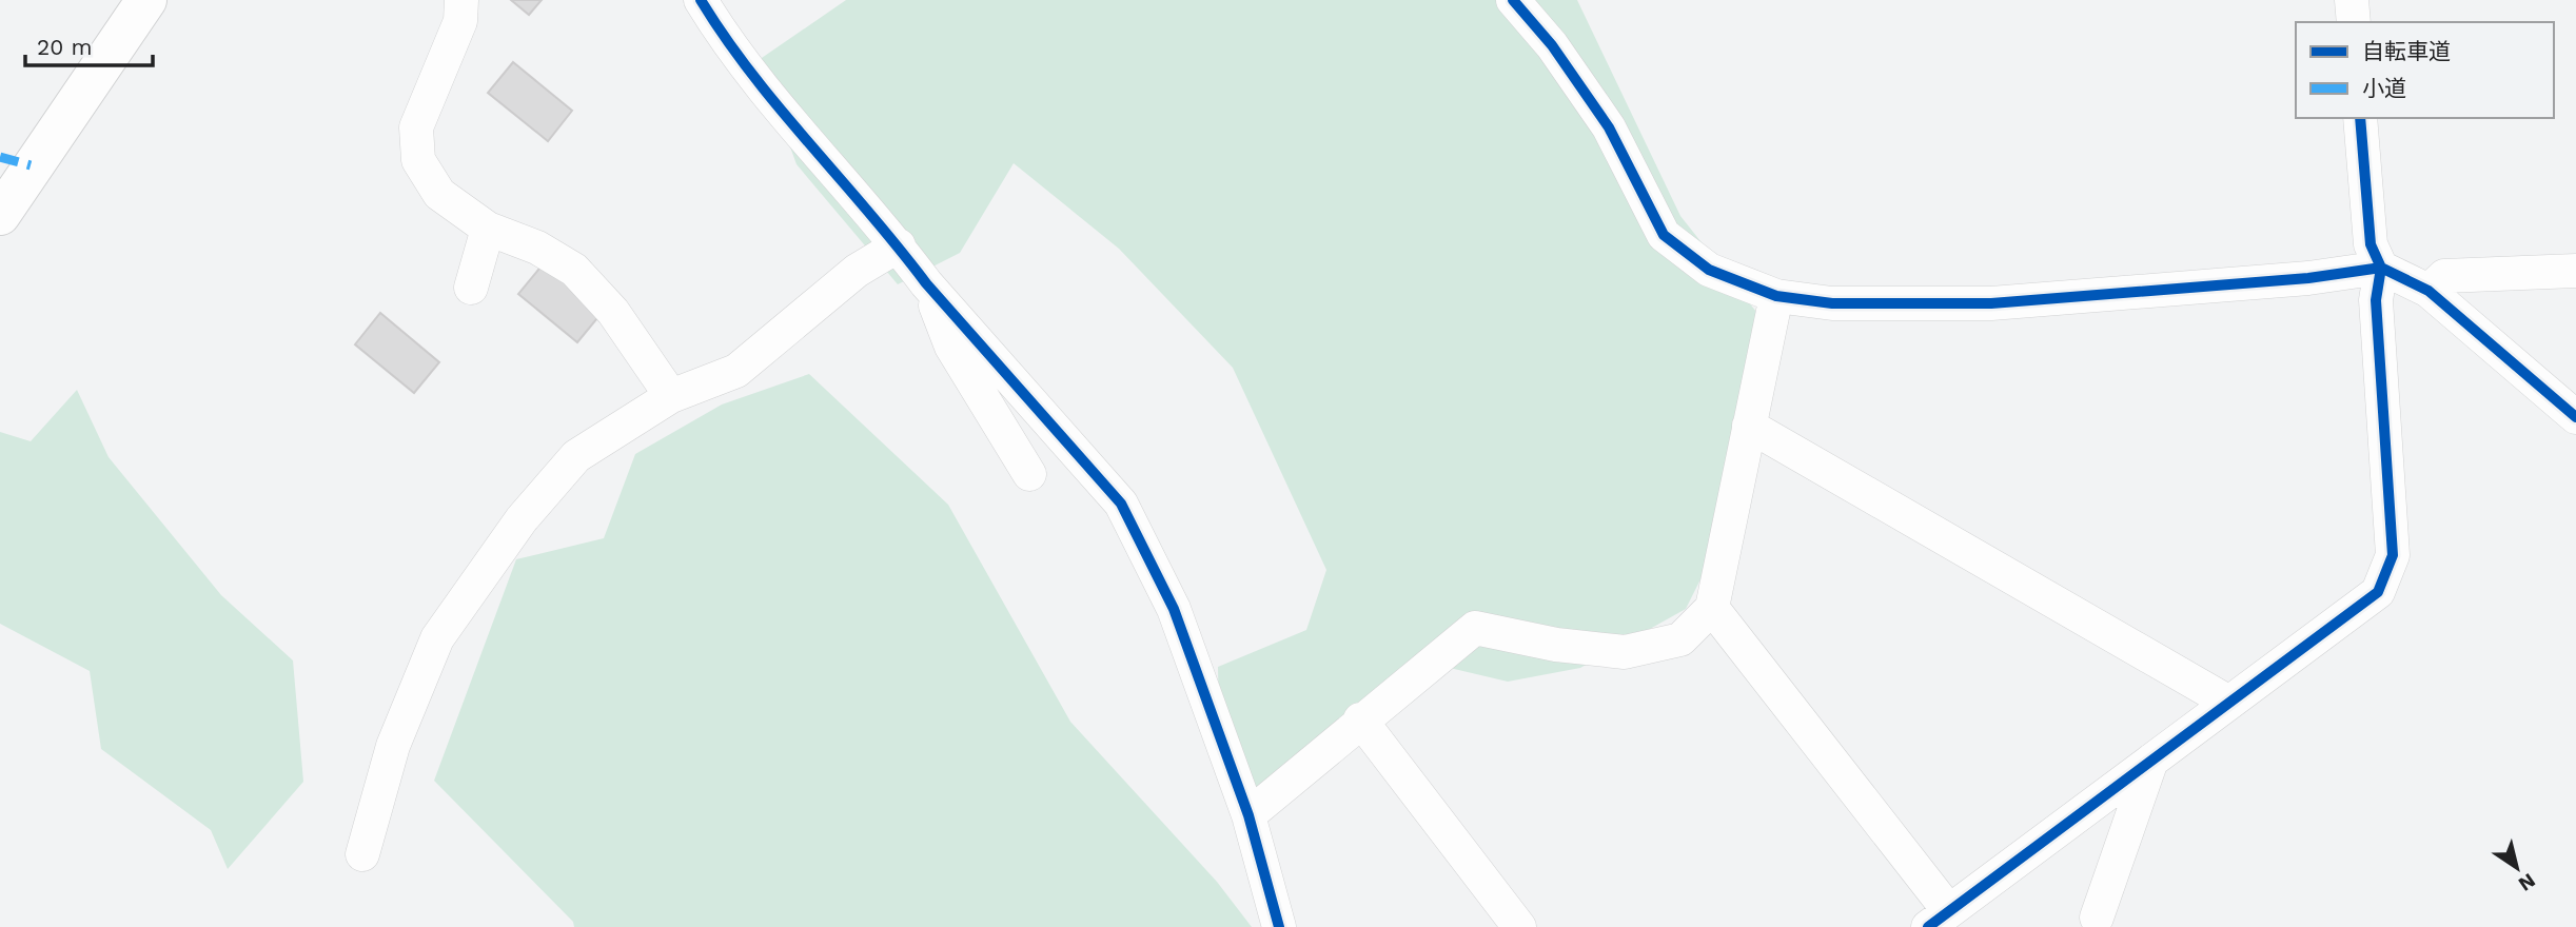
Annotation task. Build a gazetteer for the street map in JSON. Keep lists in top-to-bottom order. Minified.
{"legend":["自転車道","小道"],"scale_bar":"20 m","north":"bottom right"}
